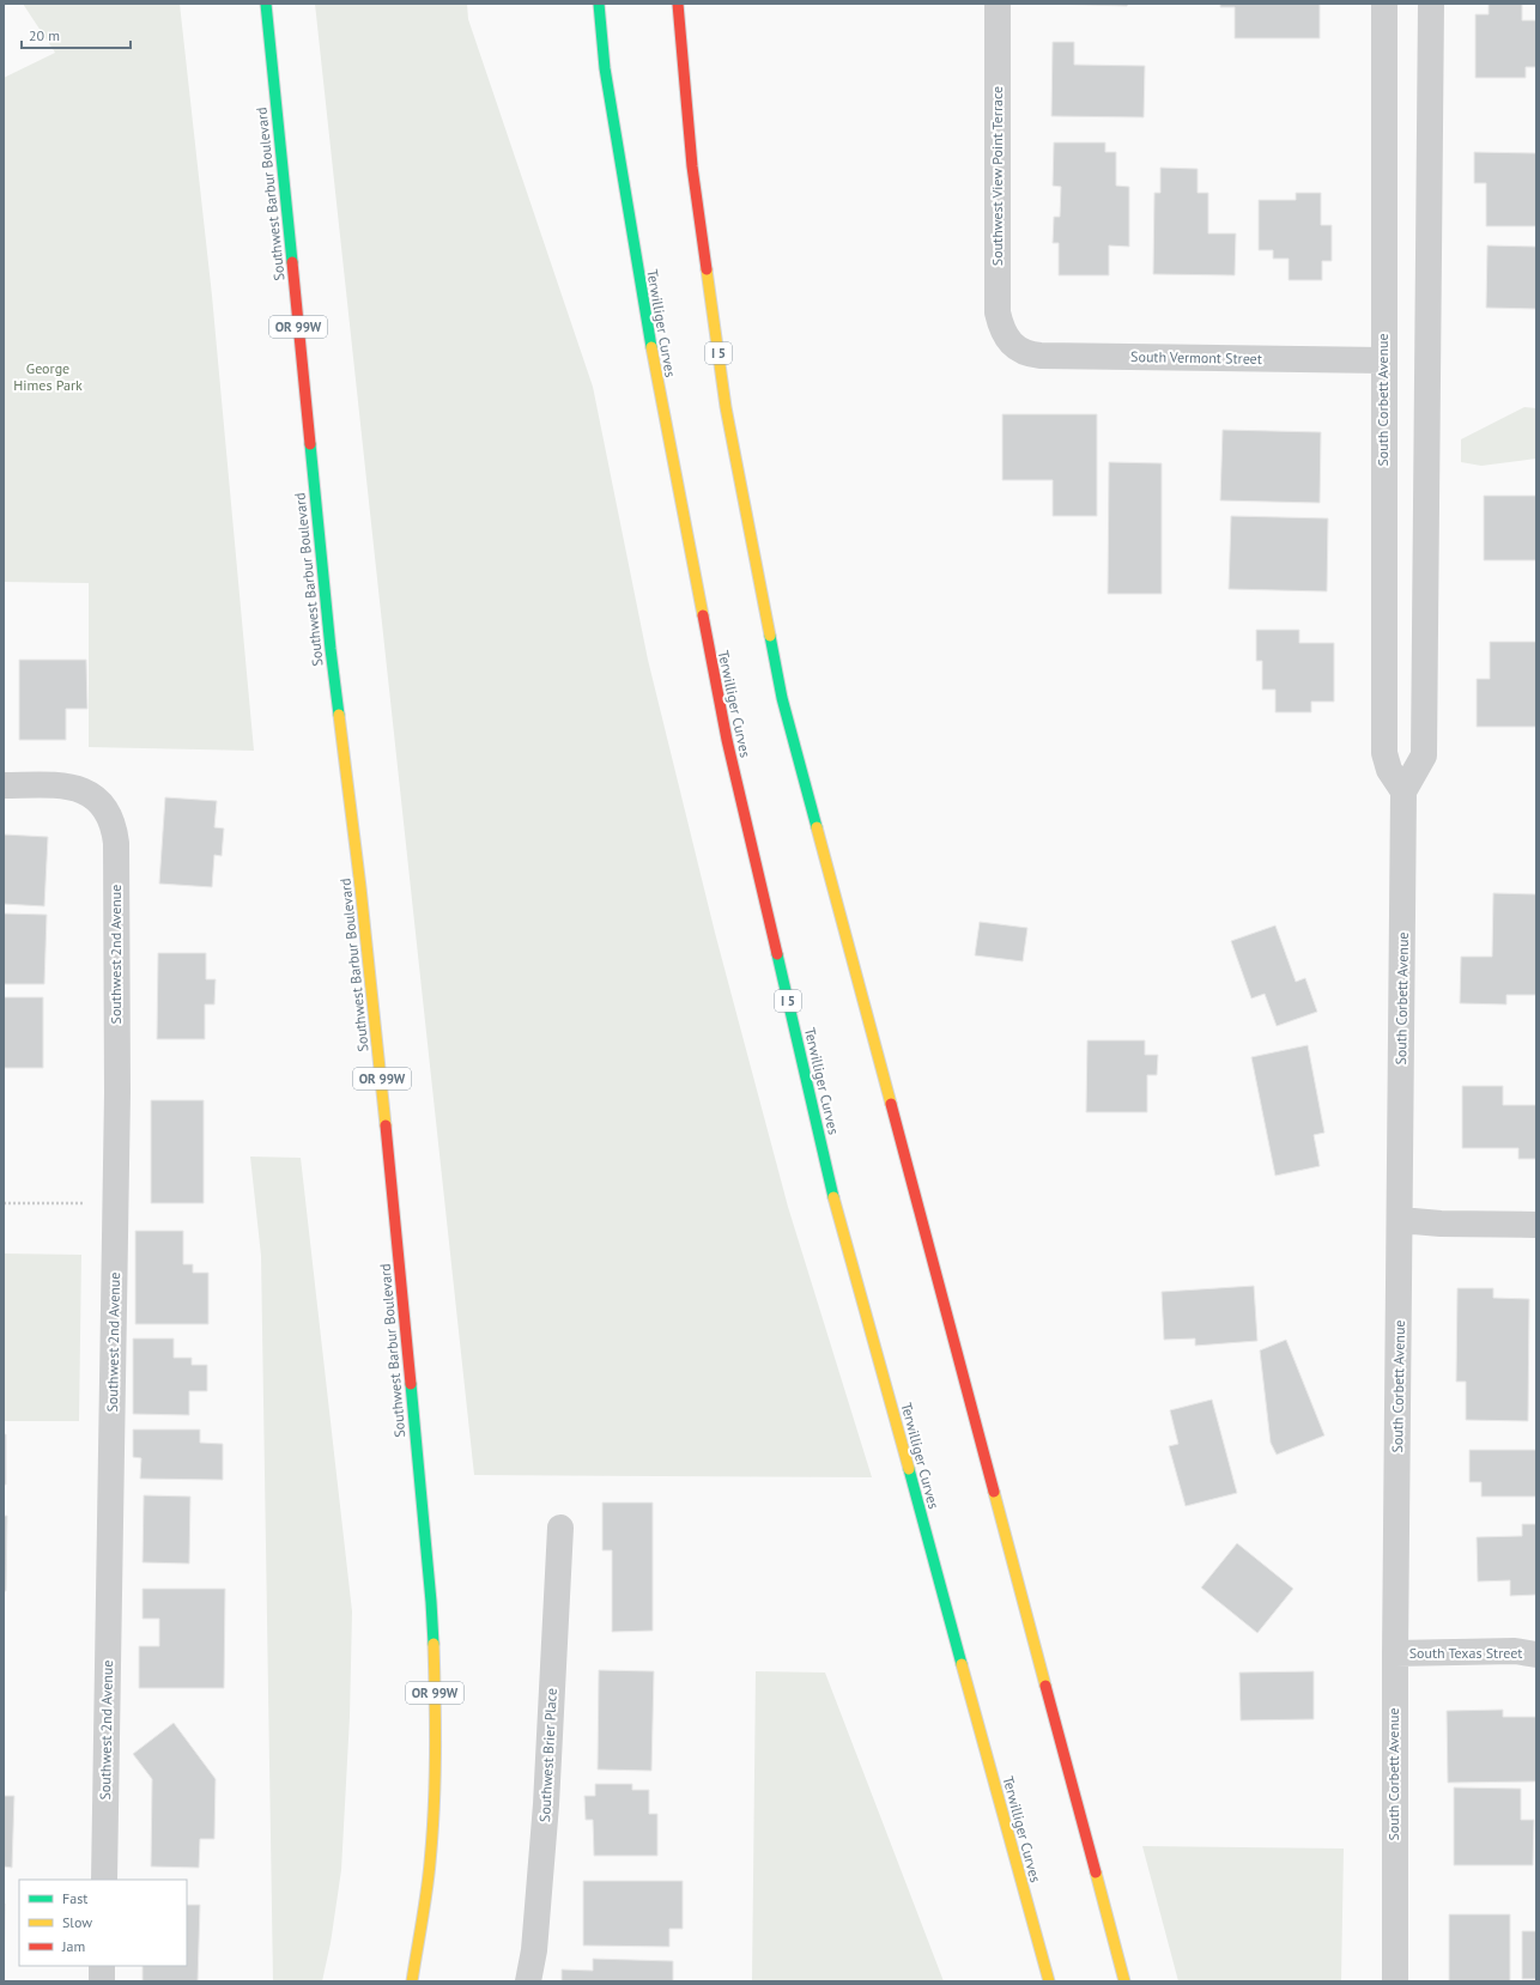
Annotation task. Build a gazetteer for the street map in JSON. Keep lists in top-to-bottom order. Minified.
{"streets":{"main road":["Southwest Barbur Boulevard","Terwilliger Curves","OR 99W","I 5"],"street":["Southwest View Point Terrace","South Vermont Street","South Corbett Avenue","Southwest 2nd Avenue","South Texas Street","Southwest Brier Place"]},"crossings":[["Southwest View Point Terrace","South Vermont Street"],["South Vermont Street","South Corbett Avenue"],["South Corbett Avenue","South Texas Street"]],"parks":["George Himes Park"],"legend":["Fast","Slow","Jam"],"scale_bar":"20 m"}
